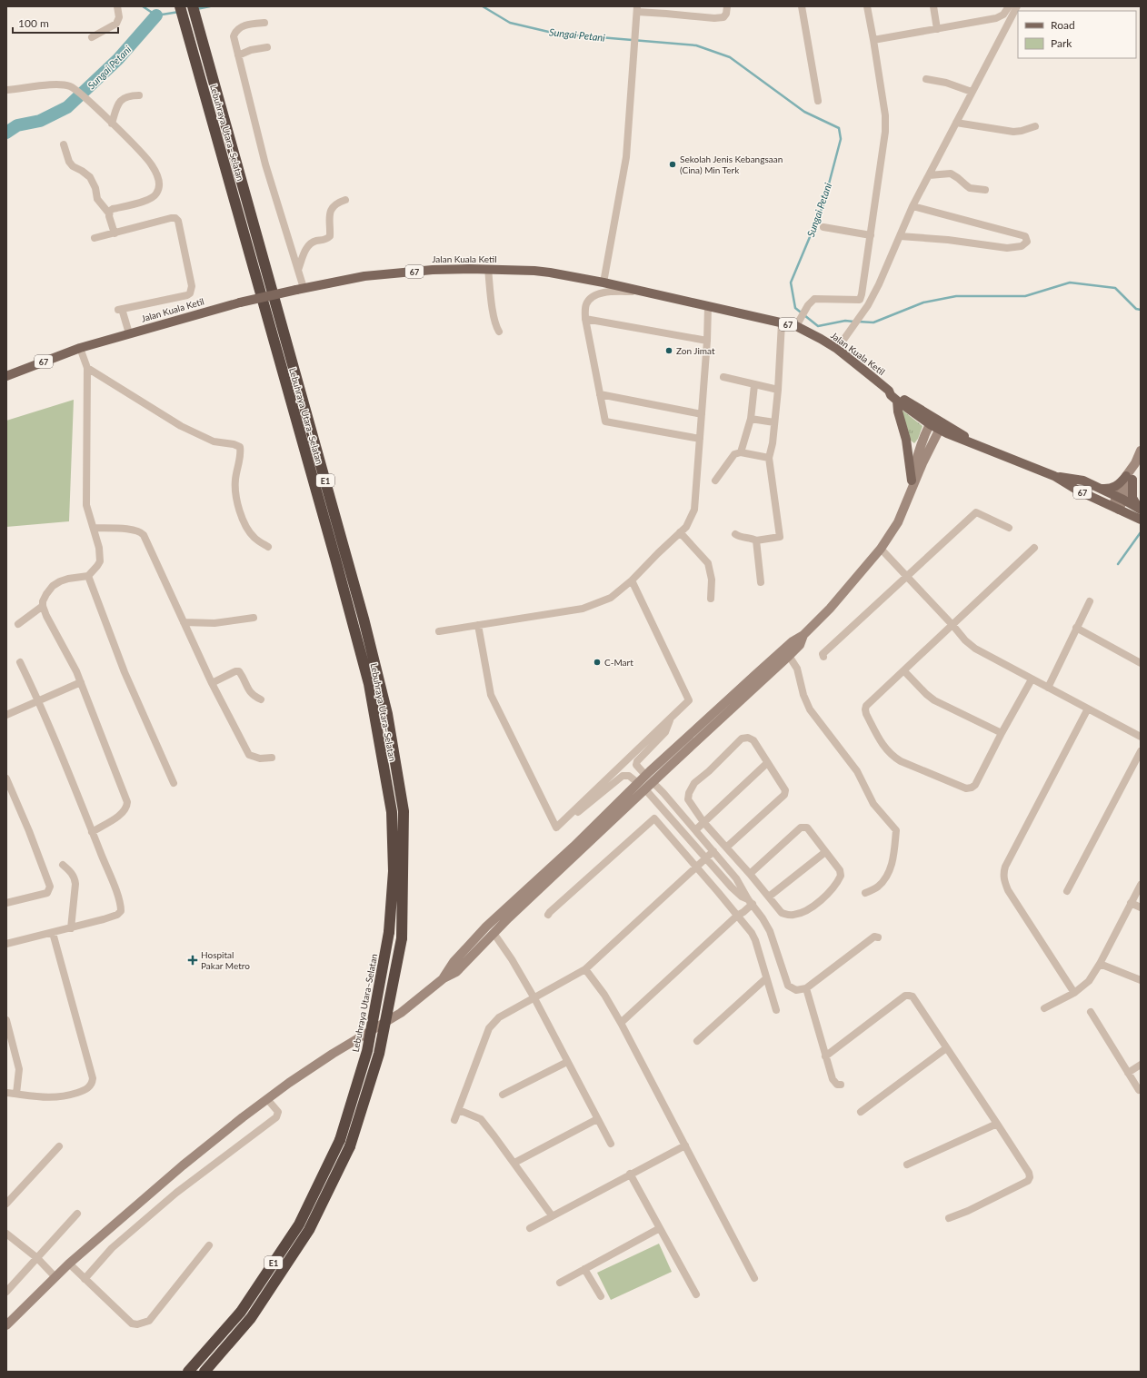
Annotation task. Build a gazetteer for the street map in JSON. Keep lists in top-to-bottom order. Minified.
{"streets":{"highway":["Lebuhraya Utara–Selatan","E1"],"main road":["Jalan Kuala Ketil","67"]},"water":["Sungai Petani"],"places":{"other":["Sekolah Jenis Kebangsaan (Cina) Min Terk","Zon Jimat","C-Mart"],"health":["Hospital Pakar Metro"]},"legend":["Road","Park"],"scale_bar":"100 m"}
